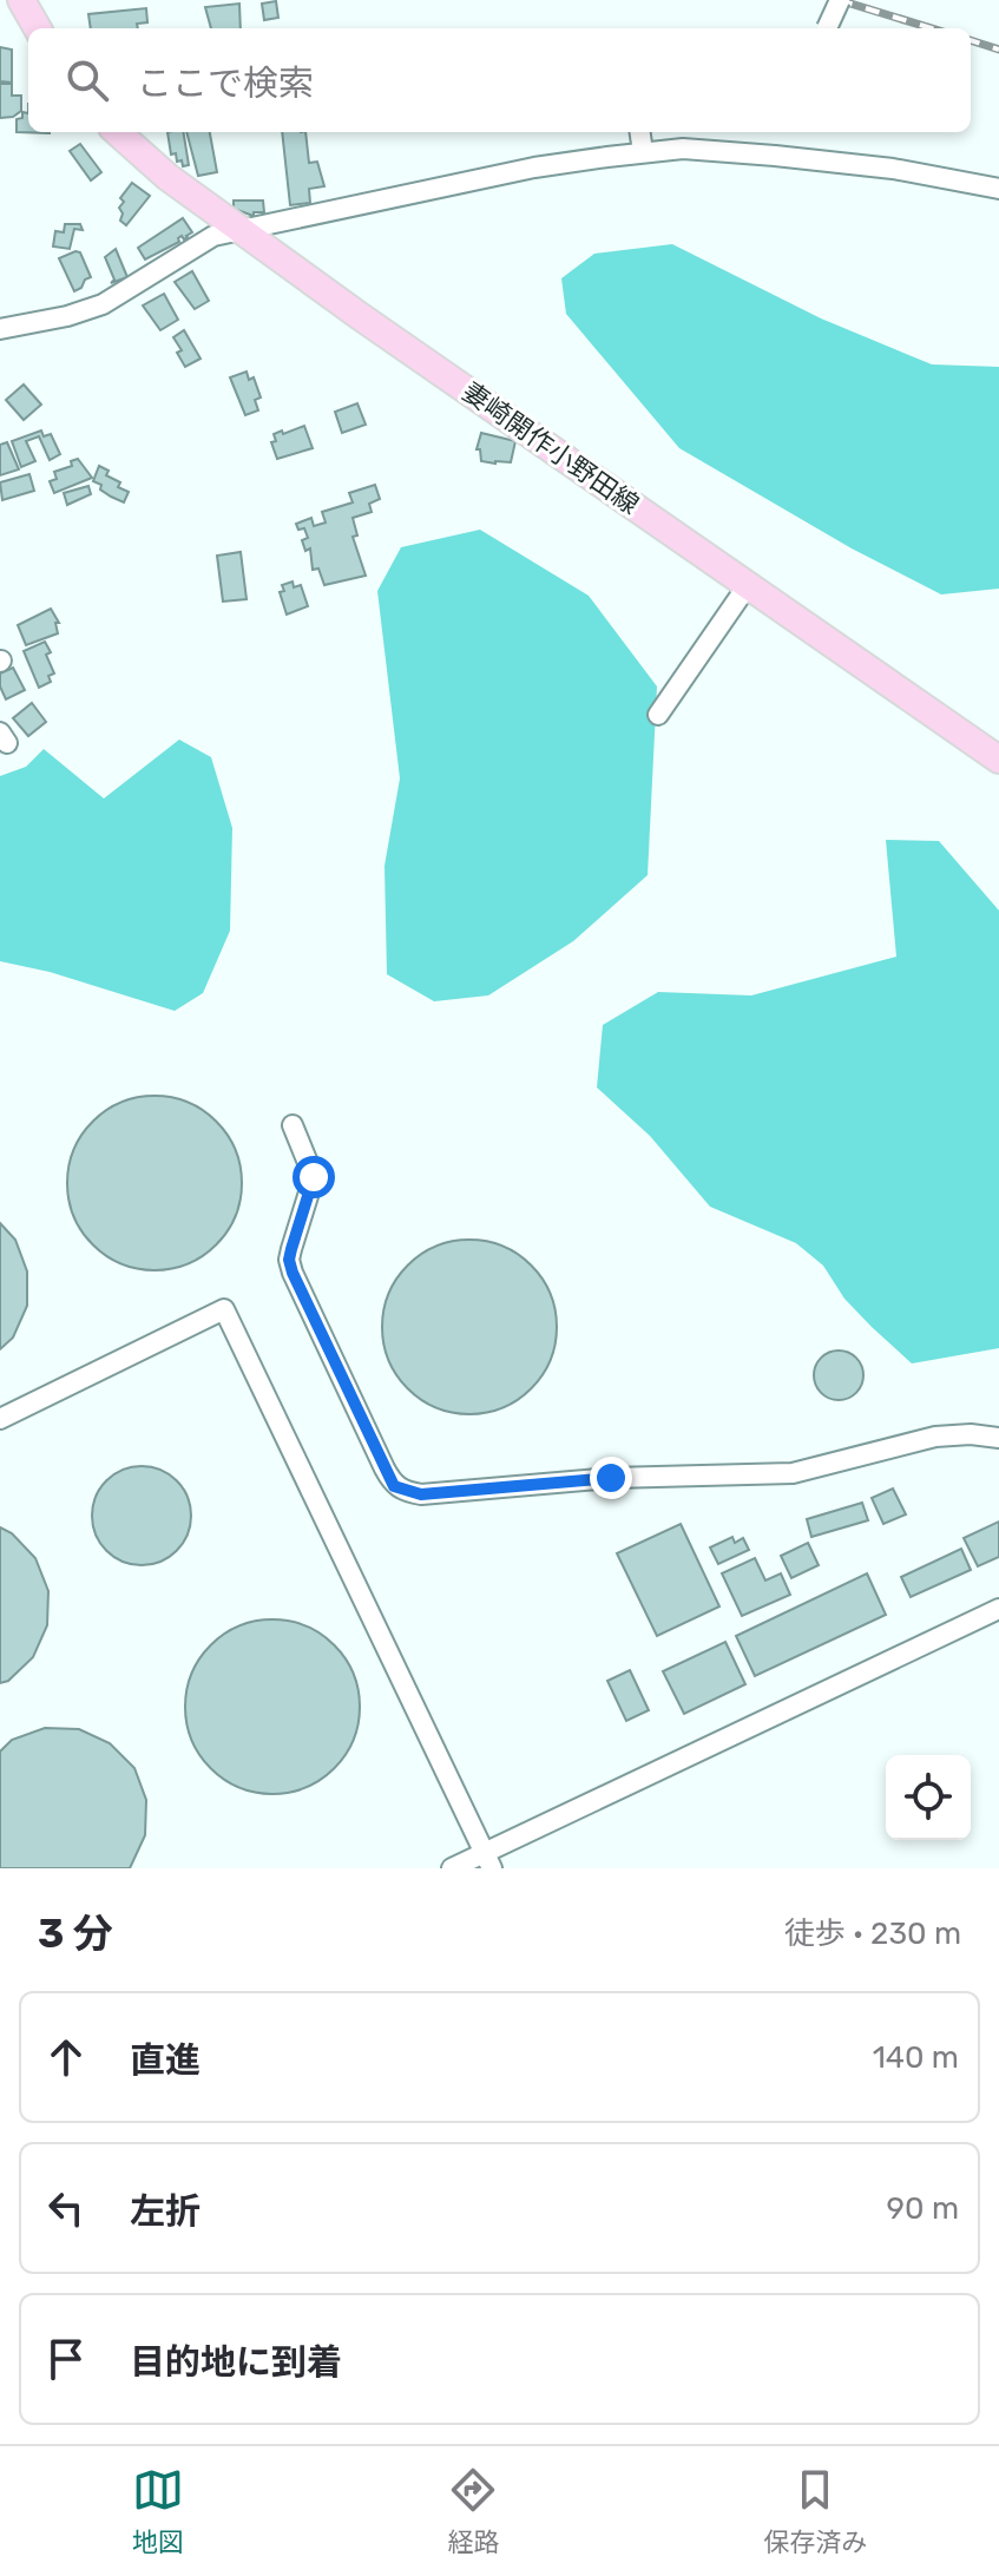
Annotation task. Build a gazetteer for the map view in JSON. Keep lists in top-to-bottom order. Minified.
{"streets":{"main road":["妻崎開作小野田線"]},"page":{"search":"ここで検索","heading":["3 分","徒歩 · 230 m"],"list":[["直進","140 m"],["左折","90 m"],"目的地に到着"],"nav":["地図","経路","保存済み"]}}
